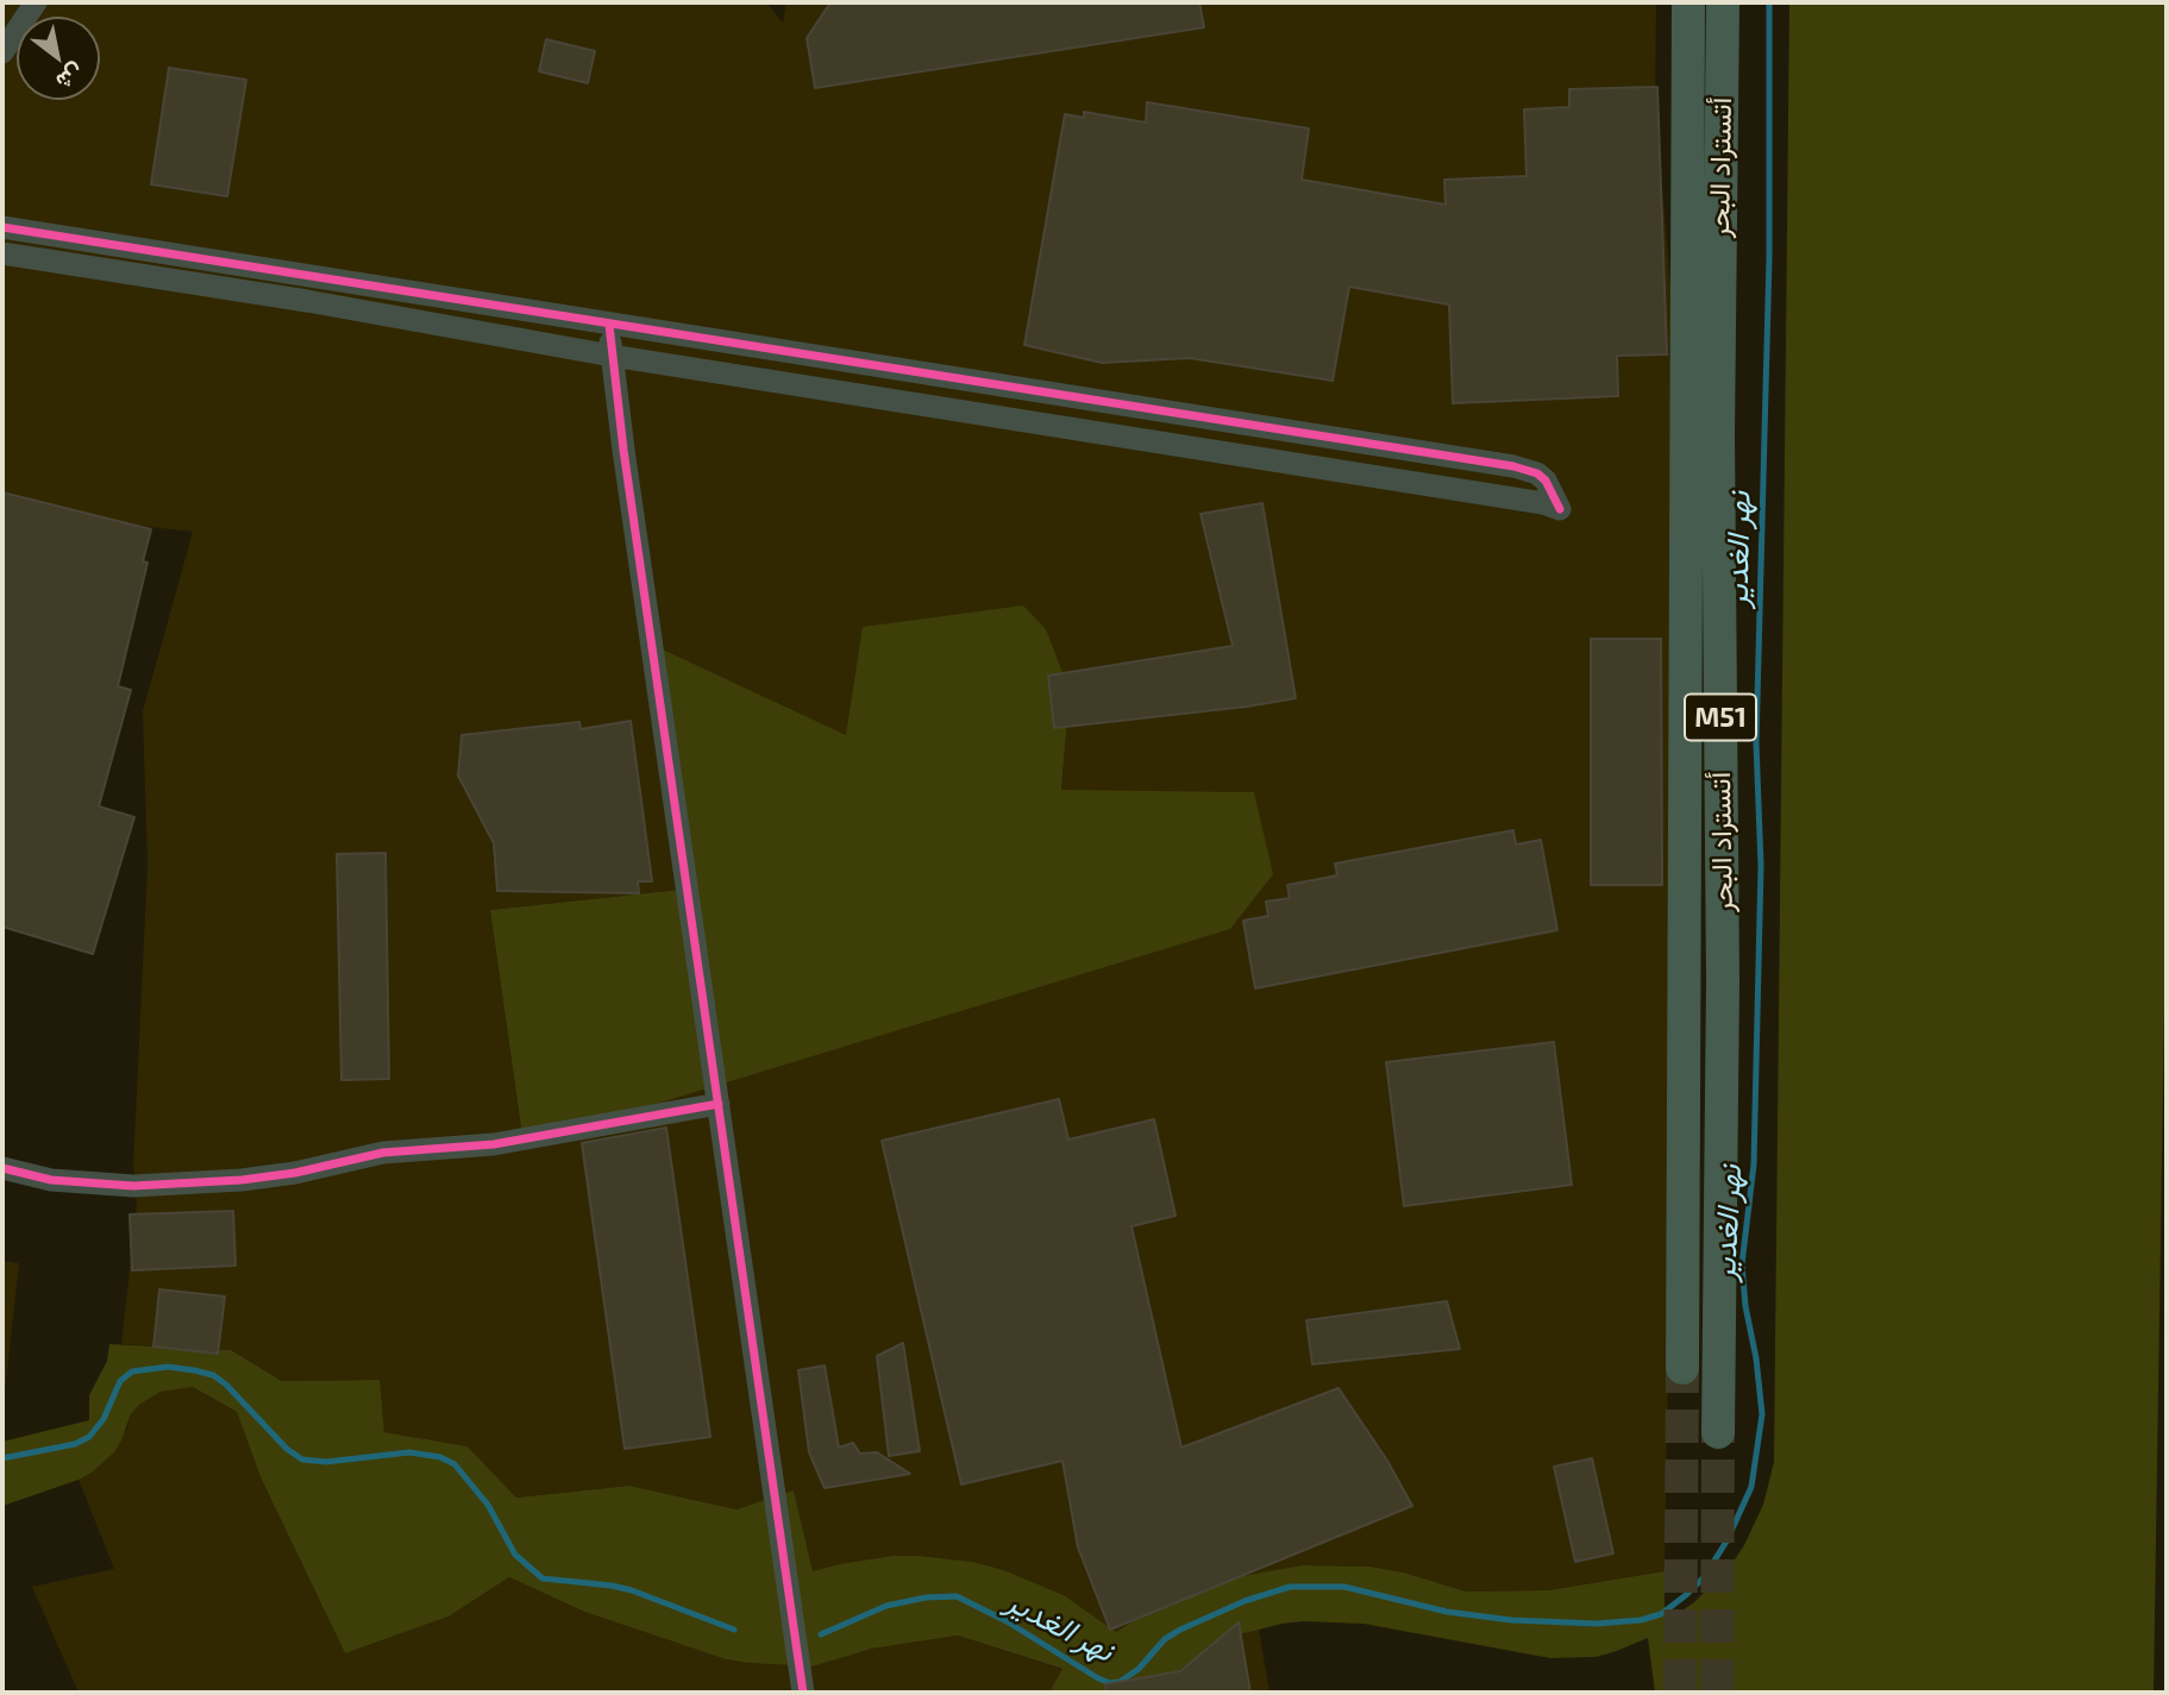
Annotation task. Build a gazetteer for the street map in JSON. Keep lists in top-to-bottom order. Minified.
{"streets":{"highway":["أتستراد البحر","M51"]},"water":["نهر الغدير"],"north":"bottom right"}
